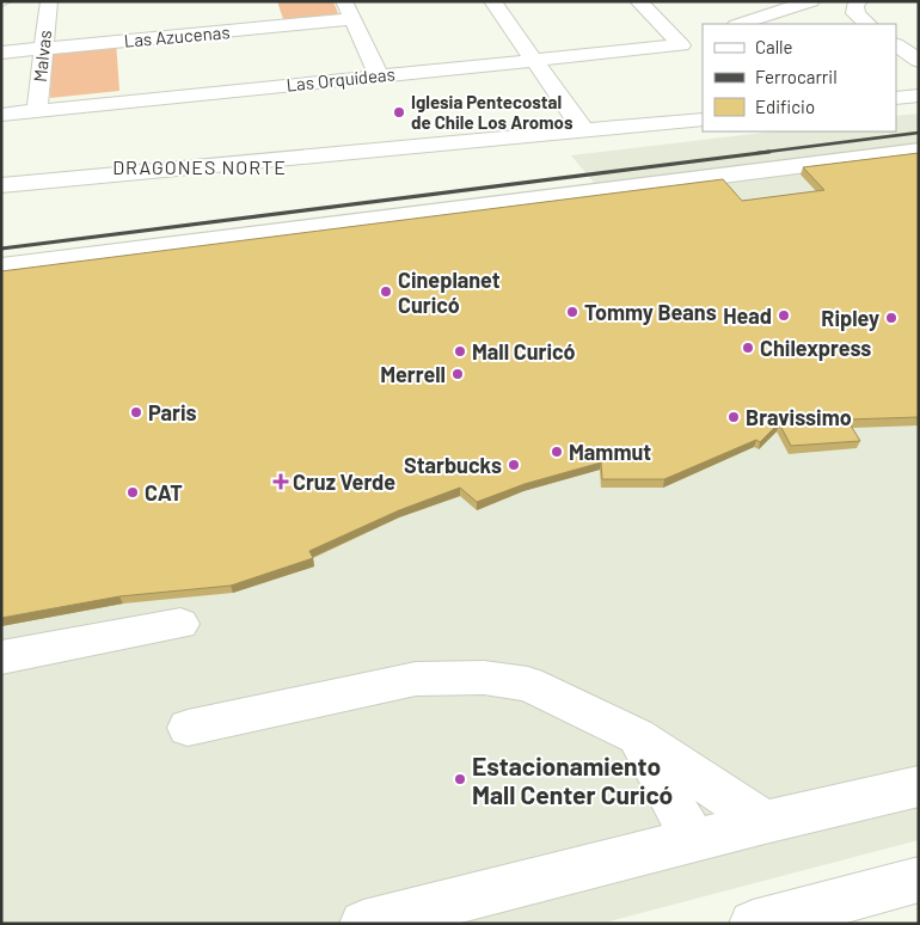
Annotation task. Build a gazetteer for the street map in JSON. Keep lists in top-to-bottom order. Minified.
{"streets":{"street":["Las Azucenas","Malvas","Las Orquídeas"]},"crossings":[["Las Azucenas","Malvas"],["Malvas","Las Orquídeas"]],"districts":["DRAGONES NORTE"],"places":{"other":["Iglesia Pentecostal de Chile Los Aromos","Cineplanet Curicó","Tommy Beans","Head","Ripley","Chilexpress","Mall Curicó","Merrell","Paris","Bravissimo","Mammut","Starbucks","CAT","Estacionamiento Mall Center Curicó"],"health":["Cruz Verde"]},"legend":["Calle","Ferrocarril","Edificio"]}
